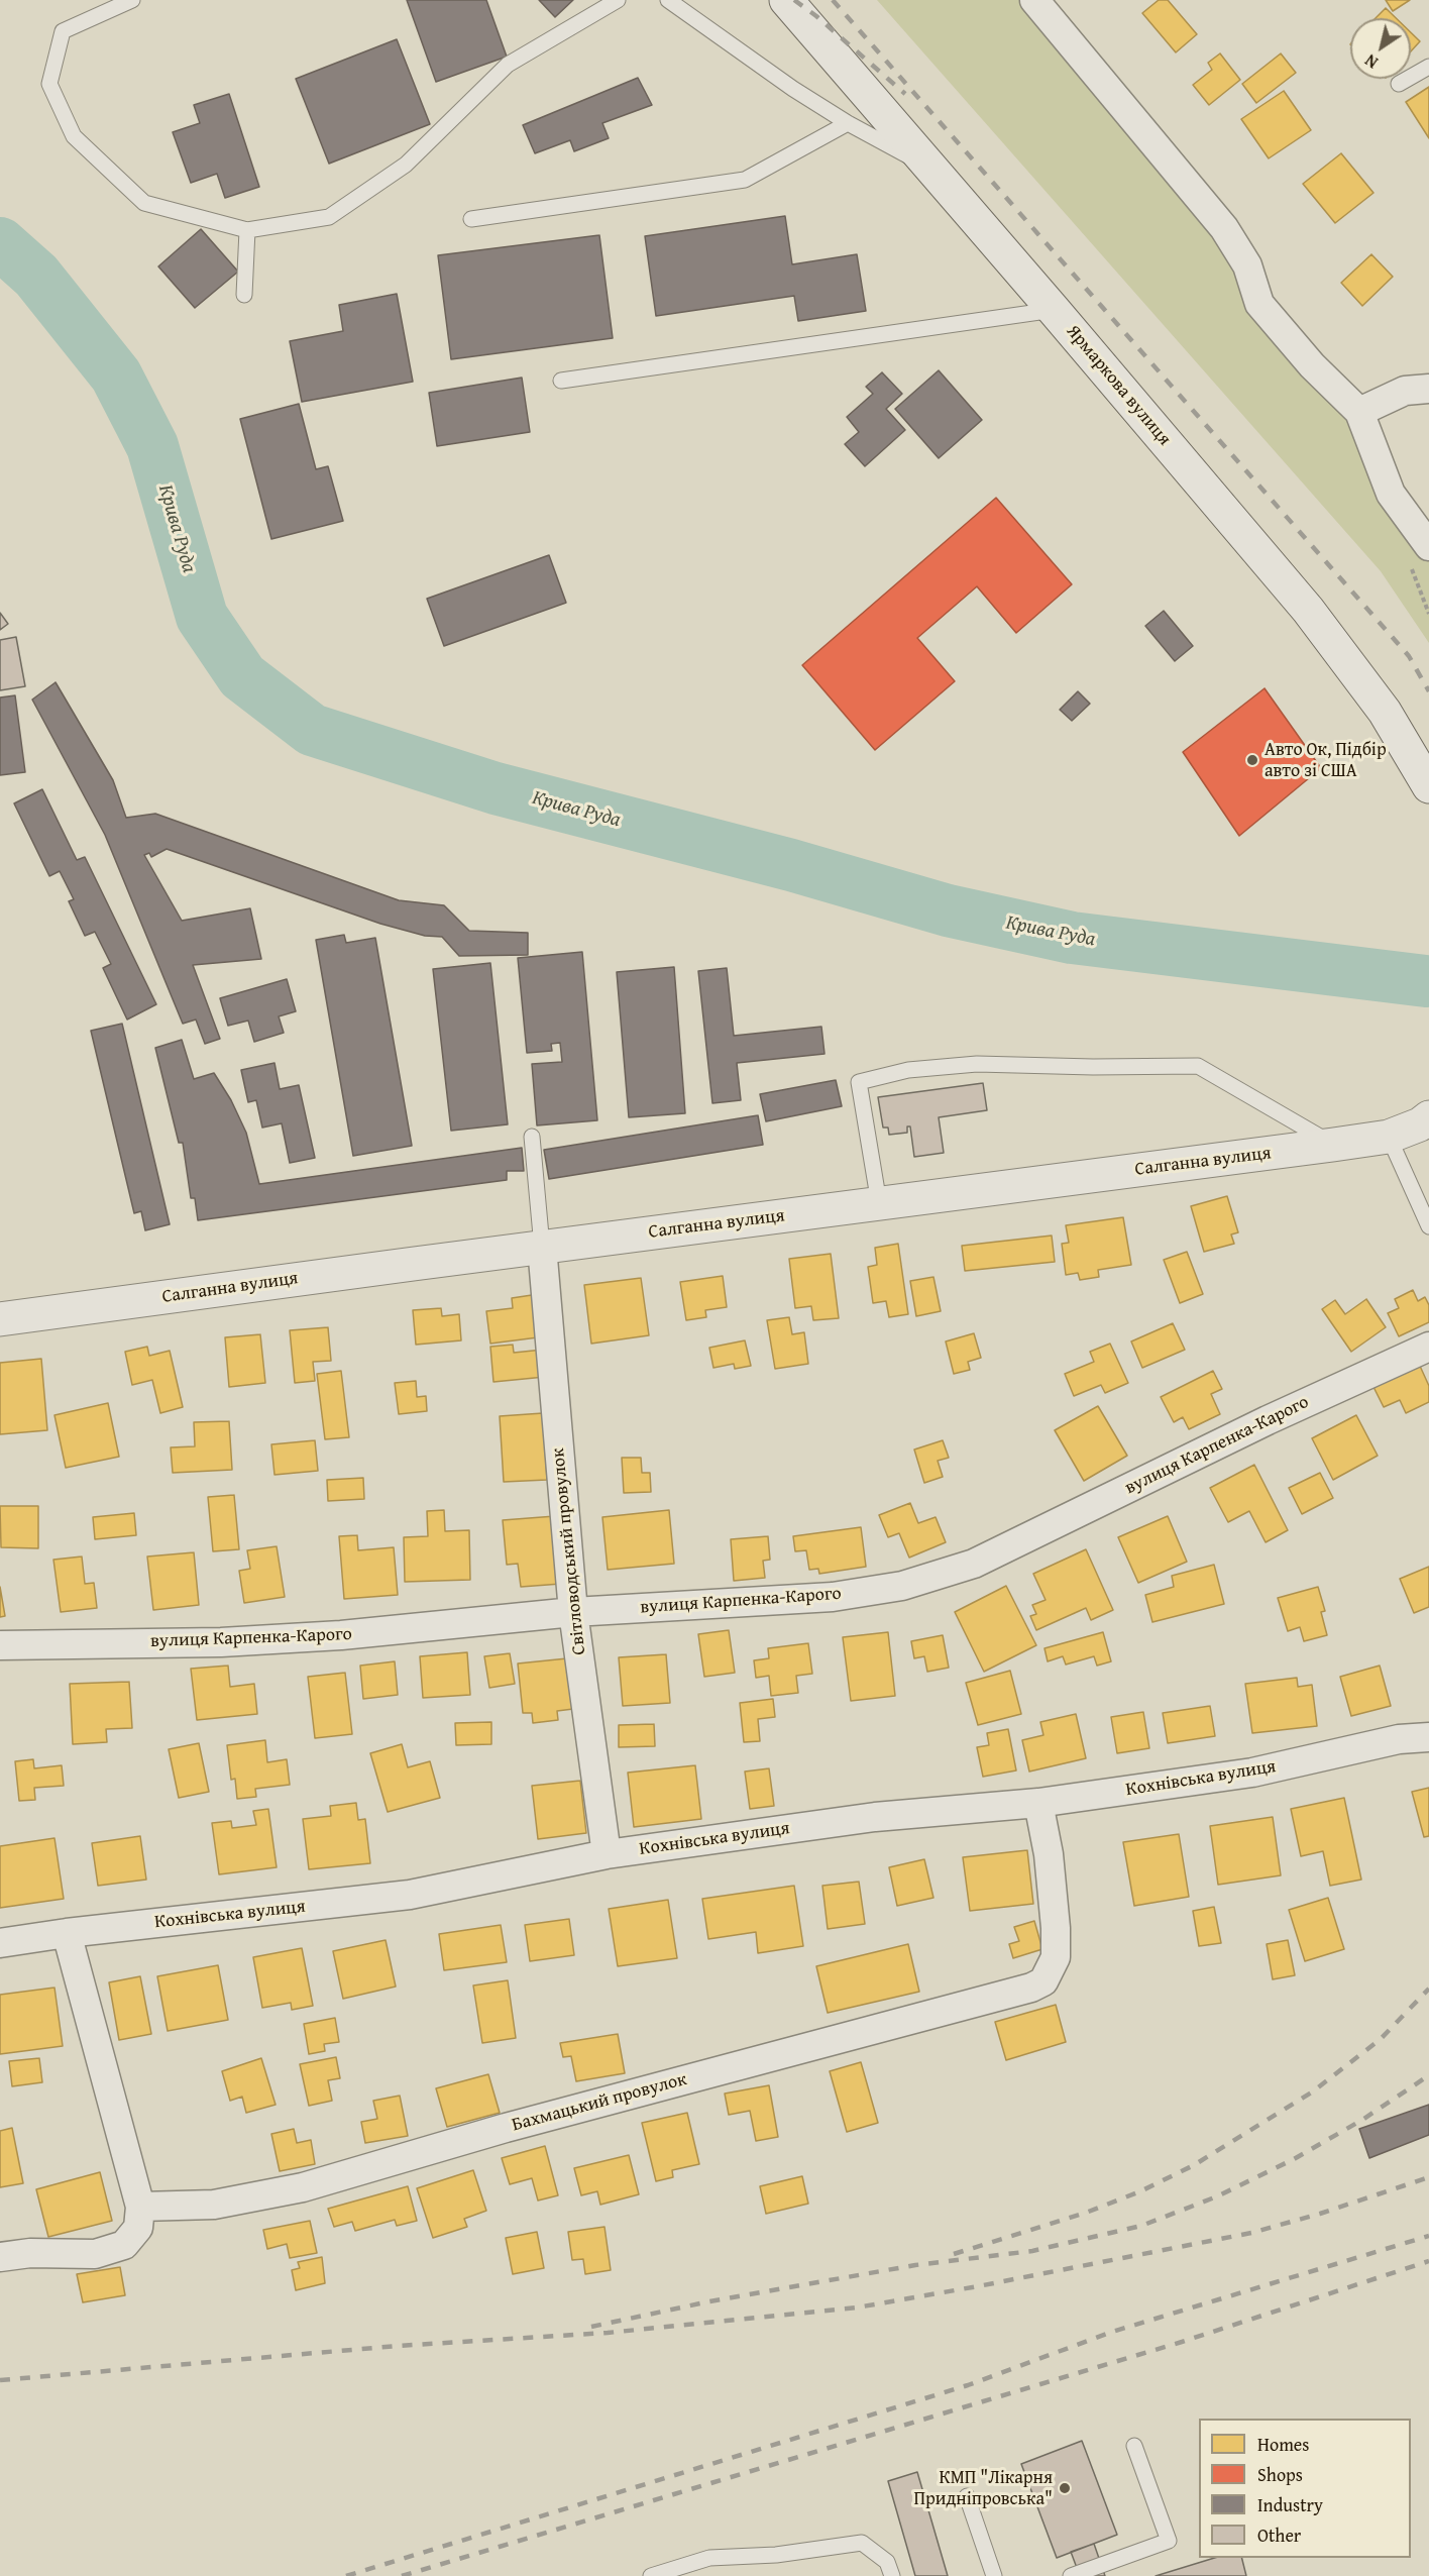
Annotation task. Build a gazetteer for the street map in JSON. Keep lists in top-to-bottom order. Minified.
{"streets":{"street":["Ярмаркова вулиця","Салганна вулиця","вулиця Карпенка-Карого","Світловодський провулок","Кохнівська вулиця","Бахмацький провулок"]},"crossings":[["Салганна вулиця","Світловодський провулок"],["вулиця Карпенка-Карого","Світловодський провулок"],["Світловодський провулок","Кохнівська вулиця"],["Кохнівська вулиця","Бахмацький провулок"]],"water":["Крива Руда"],"places":["Авто Ок, Підбір авто зі США","КМП \"Лікарня Придніпровська\""],"legend":["Homes","Shops","Industry","Other"],"north":"bottom left"}
